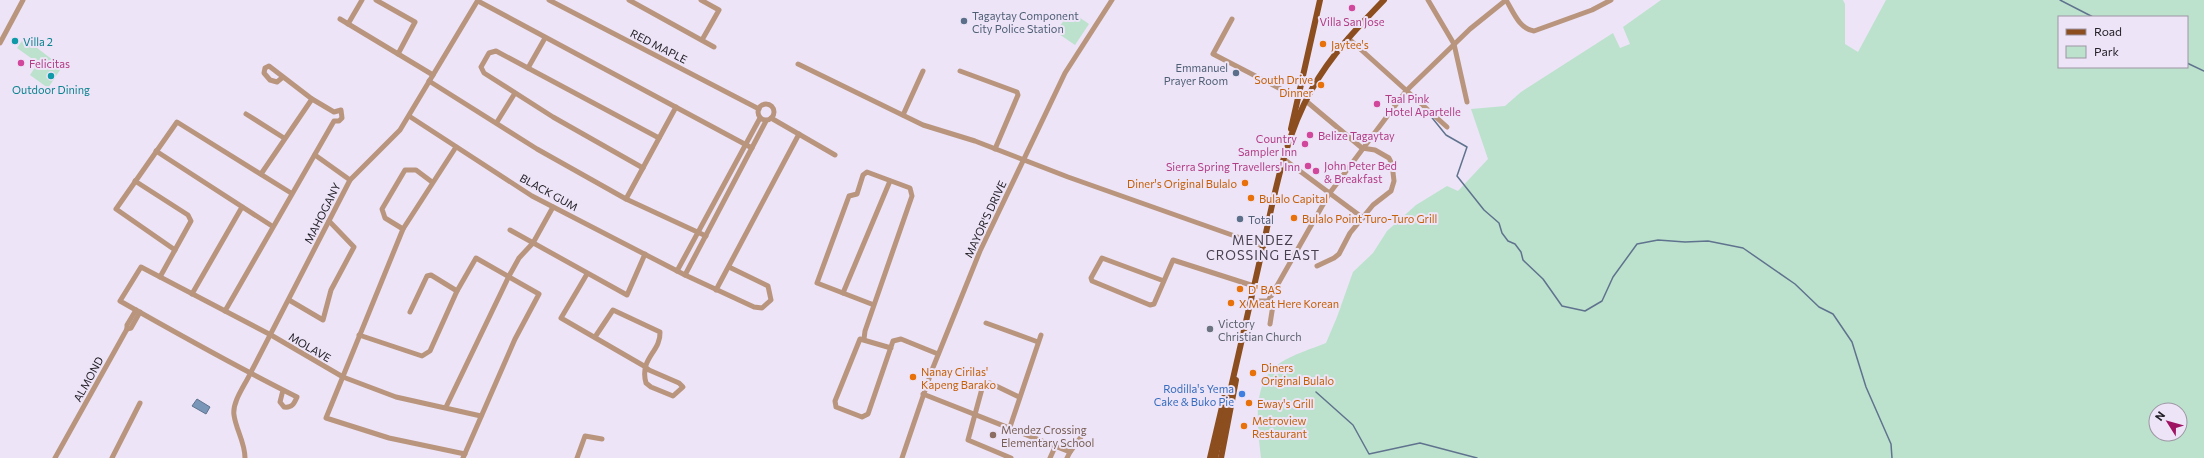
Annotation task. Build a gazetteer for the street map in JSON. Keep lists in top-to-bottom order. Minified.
{"streets":{"street":["RED MAPLE","BLACK GUM","MAHOGANY","MAYOR'S DRIVE","MOLAVE","ALMOND"]},"crossings":[["BLACK GUM","MAHOGANY"],["MAHOGANY","MOLAVE"],["MOLAVE","ALMOND"]],"districts":["MENDEZ CROSSING EAST"],"places":["Villa San Jose","Tagaytay Component City Police Station","Villa 2","Jaytee's","Felicitas","Emmanuel Prayer Room","Outdoor Dining","South Drive Dinner","Taal Pink Hotel Apartelle","Belize Tagaytay","Country Sampler Inn","Sierra Spring Travellers' Inn","John Peter Bed & Breakfast","Diner's Original Bulalo","Bulalo Capital","Bulalo Point Turo-Turo Grill","Total","D' BAS","X Meat Here Korean","Victory Christian Church","Diners Original Bulalo","Nanay Cirilas' Kapeng Barako","Rodilla's Yema Cake & Buko Pie","Eway's Grill","Metroview Restaurant","Mendez Crossing Elementary School"],"legend":["Road","Park"],"north":"top left"}
